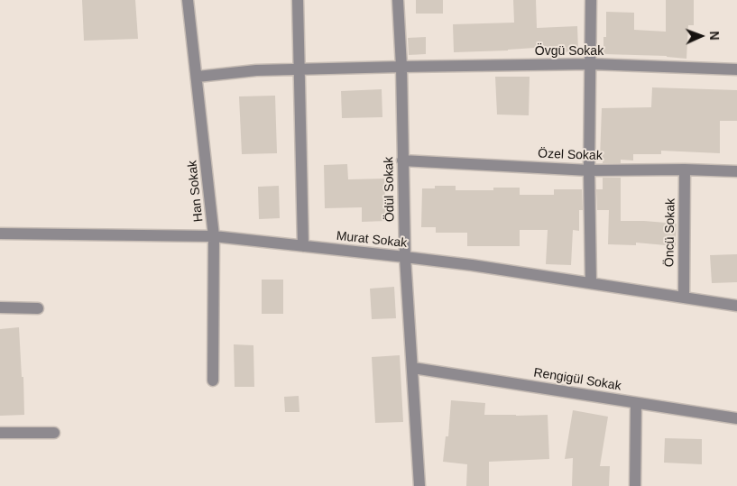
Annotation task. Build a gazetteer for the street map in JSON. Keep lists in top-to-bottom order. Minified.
{"streets":{"street":["Övgü Sokak","Özel Sokak","Ödül Sokak","Han Sokak","Öncü Sokak","Murat Sokak","Rengigül Sokak"]},"crossings":[["Övgü Sokak","Ödül Sokak"],["Övgü Sokak","Han Sokak"],["Özel Sokak","Ödül Sokak"],["Özel Sokak","Öncü Sokak"],["Ödül Sokak","Murat Sokak"],["Ödül Sokak","Rengigül Sokak"],["Han Sokak","Murat Sokak"],["Öncü Sokak","Murat Sokak"]],"north":"right"}
